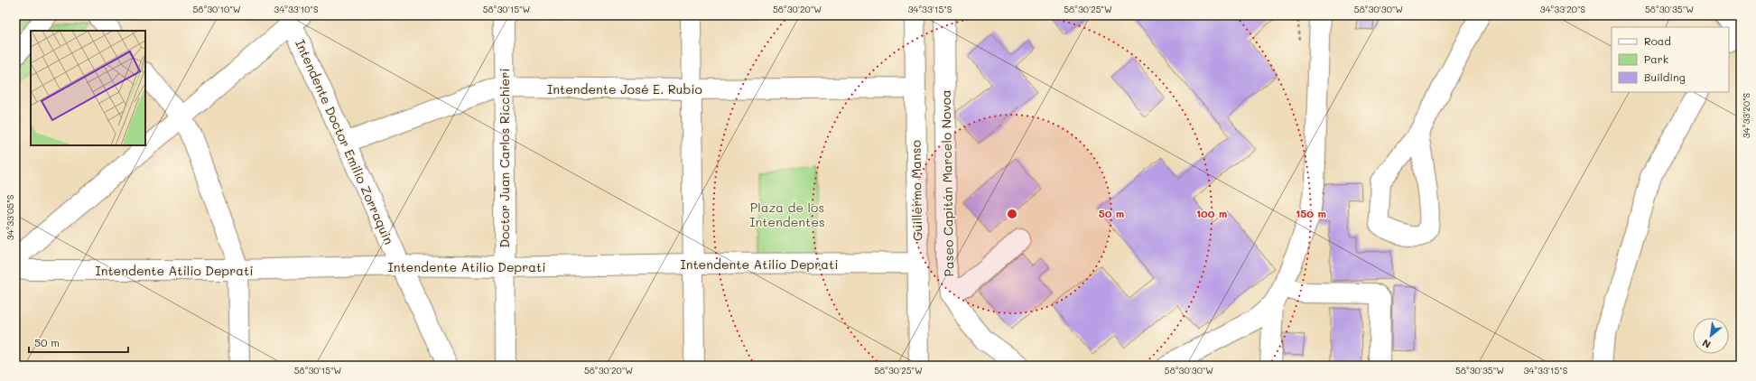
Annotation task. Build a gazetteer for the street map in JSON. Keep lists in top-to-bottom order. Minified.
{"streets":{"street":["Intendente José E. Rubio","Intendente Doctor Emilio Zorraquin","Doctor Juan Carlos Ricchieri","Paseo Capitán Marcelo Novoa","Guillermo Manso","Intendente Atilio Deprati"]},"crossings":[["Intendente José E. Rubio","Intendente Doctor Emilio Zorraquin"],["Intendente José E. Rubio","Doctor Juan Carlos Ricchieri"],["Intendente José E. Rubio","Guillermo Manso"],["Intendente Doctor Emilio Zorraquin","Intendente Atilio Deprati"],["Doctor Juan Carlos Ricchieri","Intendente Atilio Deprati"],["Guillermo Manso","Intendente Atilio Deprati"]],"parks":["Plaza de los Intendentes"],"legend":["Road","Park","Building"],"scale_bar":"50 m","north":"bottom left","coordinates":["58°30'10\"W","34°33'10\"S","58°30'15\"W","58°30'20\"W","34°33'15\"S","58°30'25\"W","58°30'30\"W","34°33'20\"S","58°30'35\"W","34°33'05\"S"],"rings":["50 m","100 m","150 m"]}
